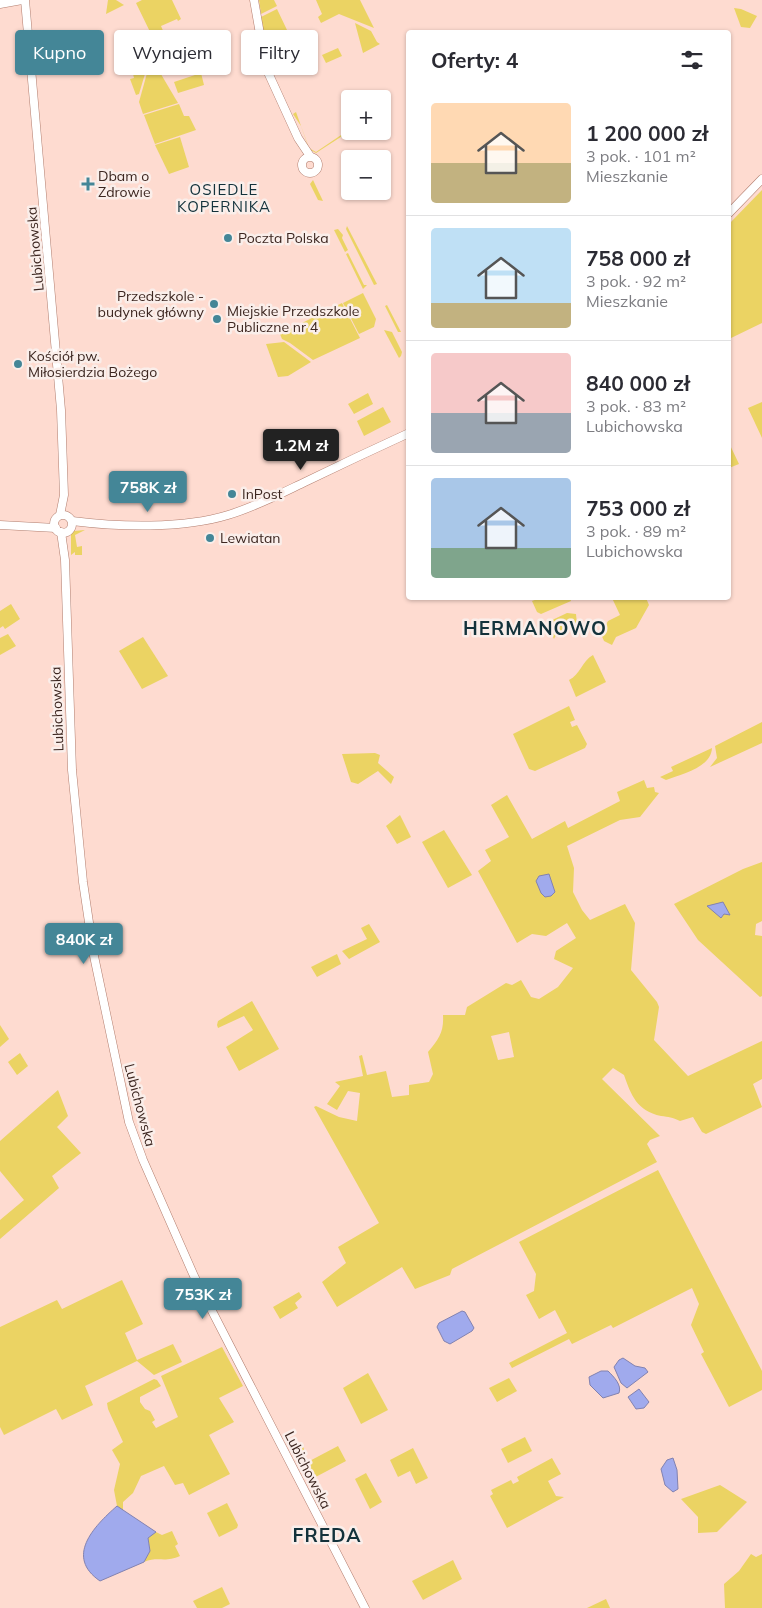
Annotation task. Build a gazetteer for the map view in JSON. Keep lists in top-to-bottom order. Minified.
{"streets":{"street":["Lubichowska"]},"districts":["OSIEDLE KOPERNIKA","HERMANOWO","FREDA"],"places":{"health":["Dbam o Zdrowie"],"other":["Poczta Polska","Przedszkole - budynek główny","Miejskie Przedszkole Publiczne nr 4","Kościół pw. Miłosierdzia Bożego","InPost","Lewiatan"]},"page":{"chip":["Kupno","Wynajem","Filtry"],"heading":"Oferty: 4","map_buttons":["+","−"],"list":[{"name":"1 200 000 zł","note":"3 pok. · 101 m² · Mieszkanie"},{"name":"758 000 zł","note":"3 pok. · 92 m² · Mieszkanie"},{"name":"840 000 zł","note":"3 pok. · 83 m² · Lubichowska"},{"name":"753 000 zł","note":"3 pok. · 89 m² · Lubichowska"}],"price":["1.2M zł","758K zł","840K zł","753K zł"]}}
